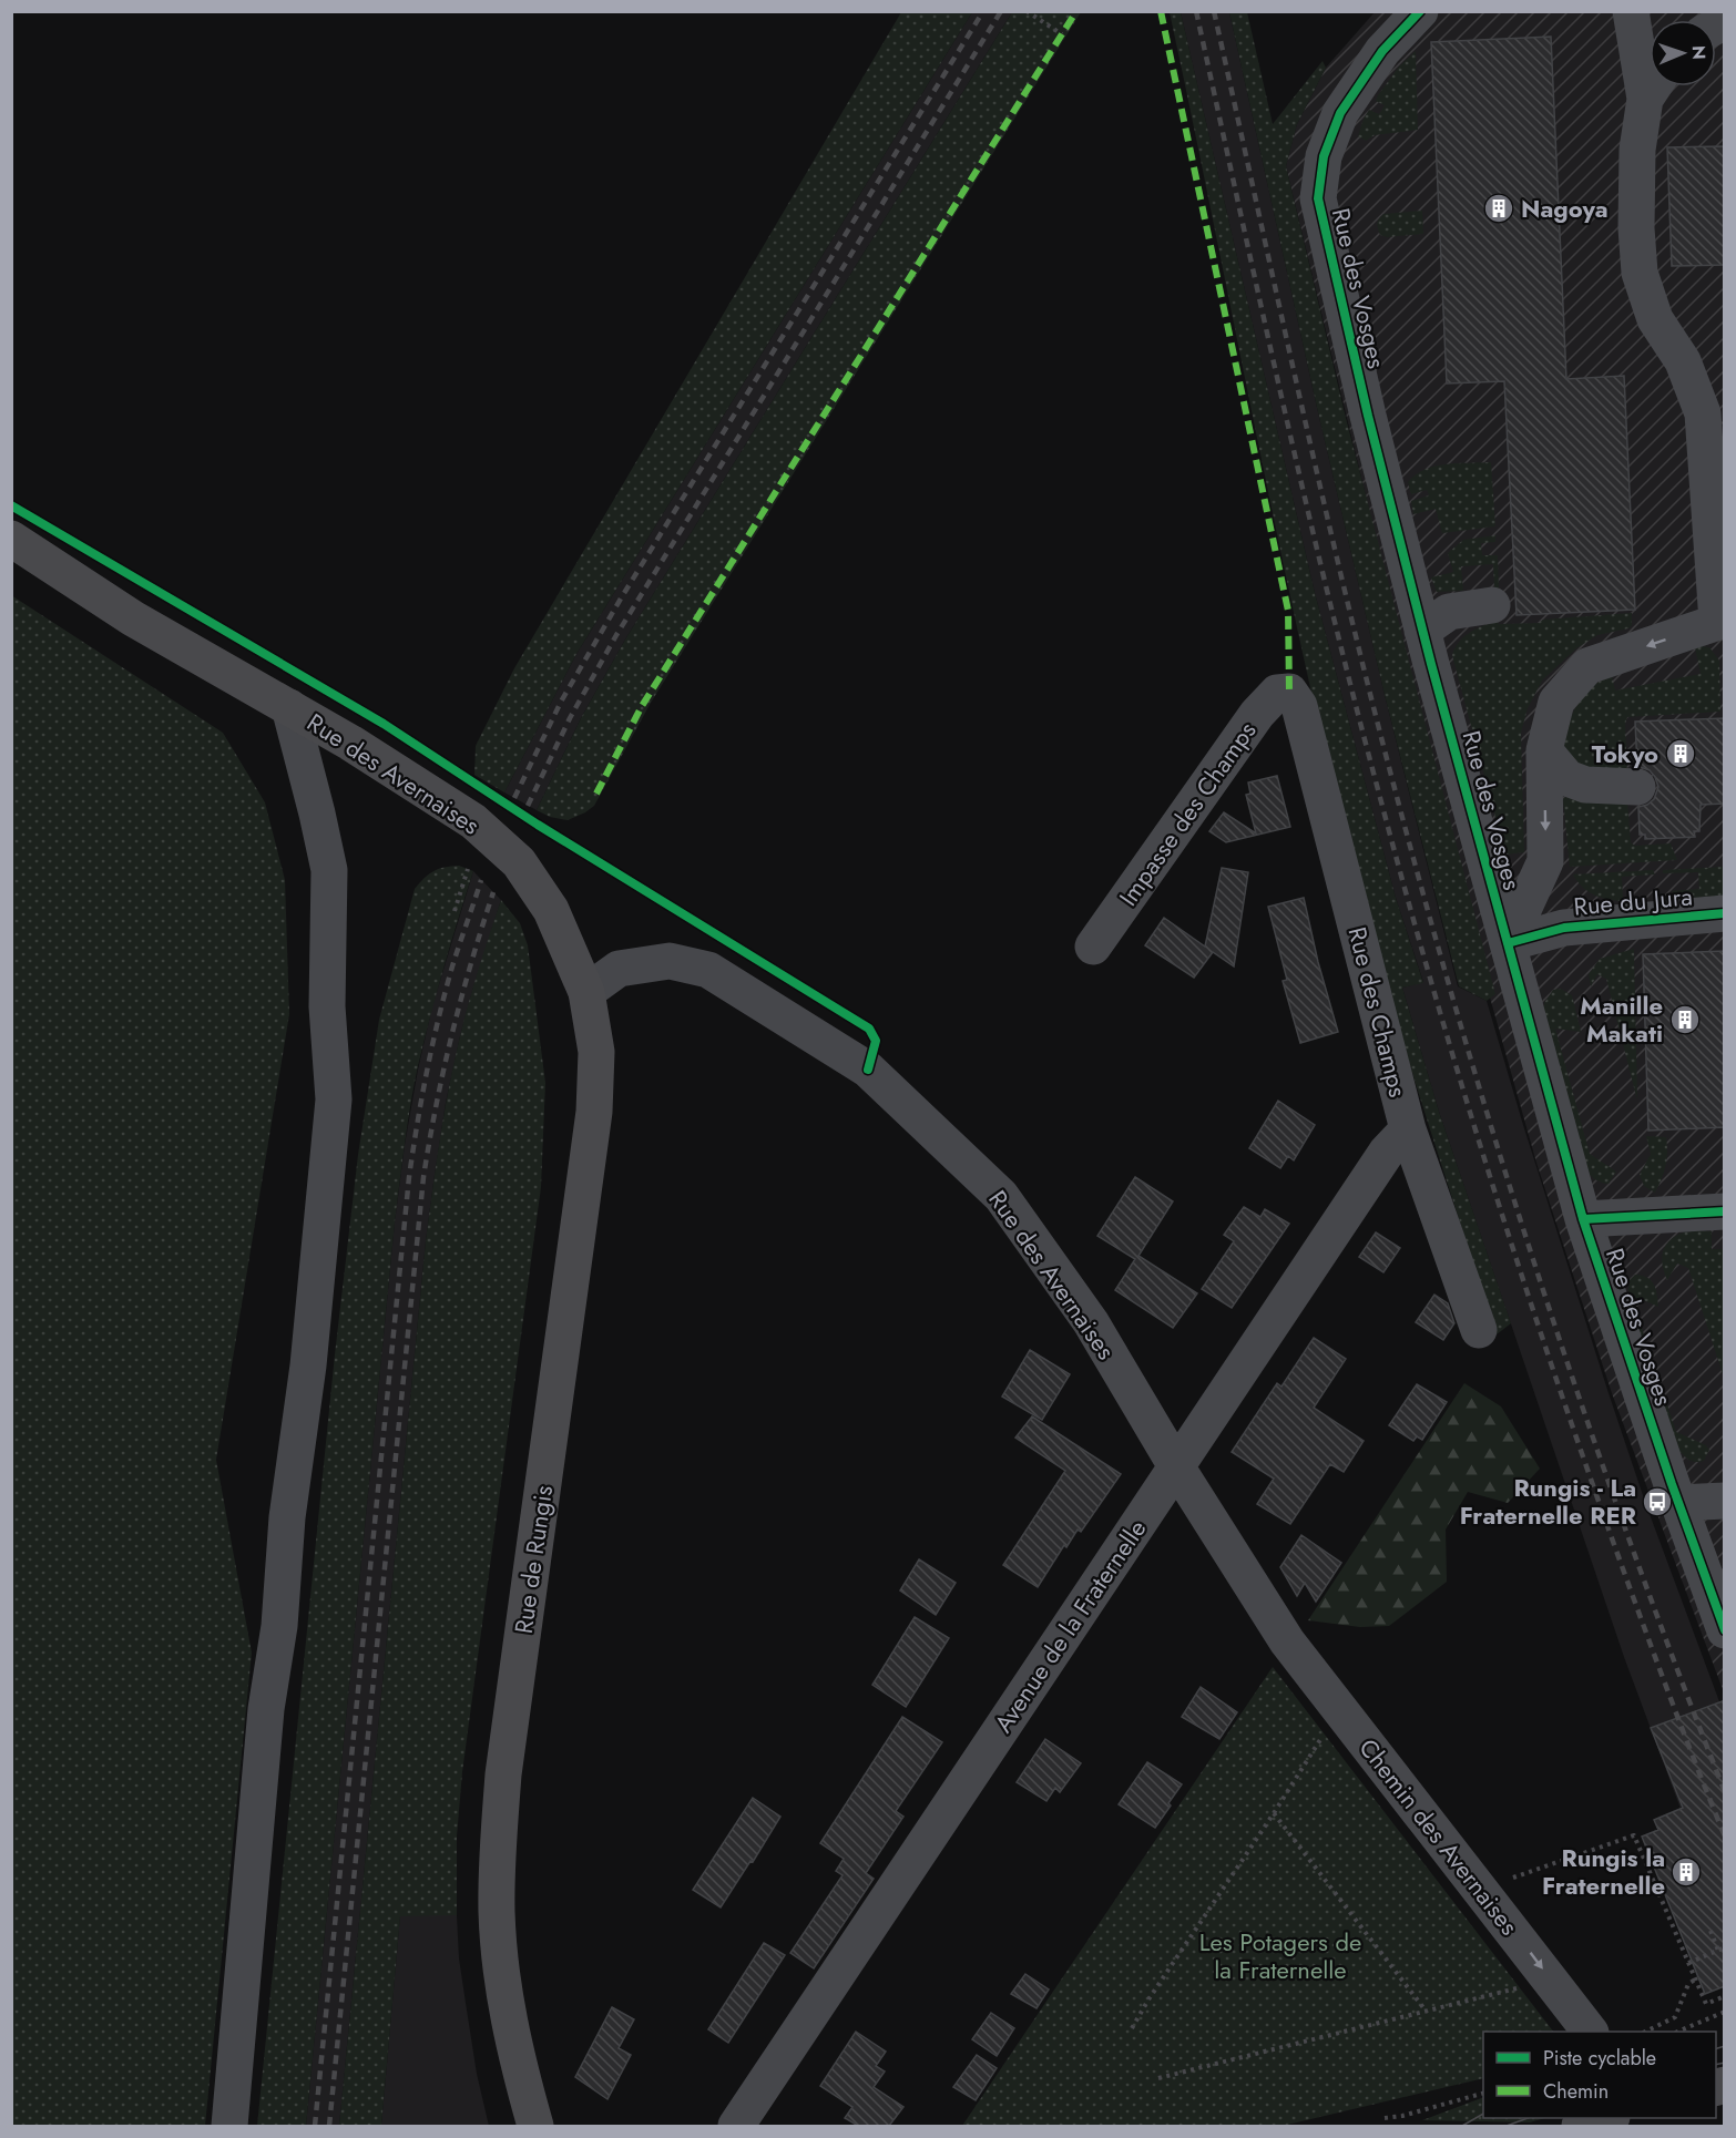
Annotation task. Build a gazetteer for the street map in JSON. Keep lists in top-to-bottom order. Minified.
{"streets":{"main road":["Rue des Avernaises","Rue de Rungis"],"street":["Rue des Vosges","Impasse des Champs","Rue du Jura","Rue des Champs","Avenue de la Fraternelle","Chemin des Avernaises"]},"crossings":[["Rue des Vosges","Rue du Jura"],["Rue des Avernaises","Rue de Rungis"],["Rue des Avernaises","Avenue de la Fraternelle"],["Rue des Avernaises","Chemin des Avernaises"],["Impasse des Champs","Rue des Champs"],["Rue des Champs","Avenue de la Fraternelle"]],"parks":["Les Potagers de la Fraternelle"],"places":{"building":["Nagoya","Tokyo","Manille Makati","Rungis la Fraternelle"],"bus stop":["Rungis - La Fraternelle RER"]},"legend":["Piste cyclable","Chemin"],"north":"right"}
